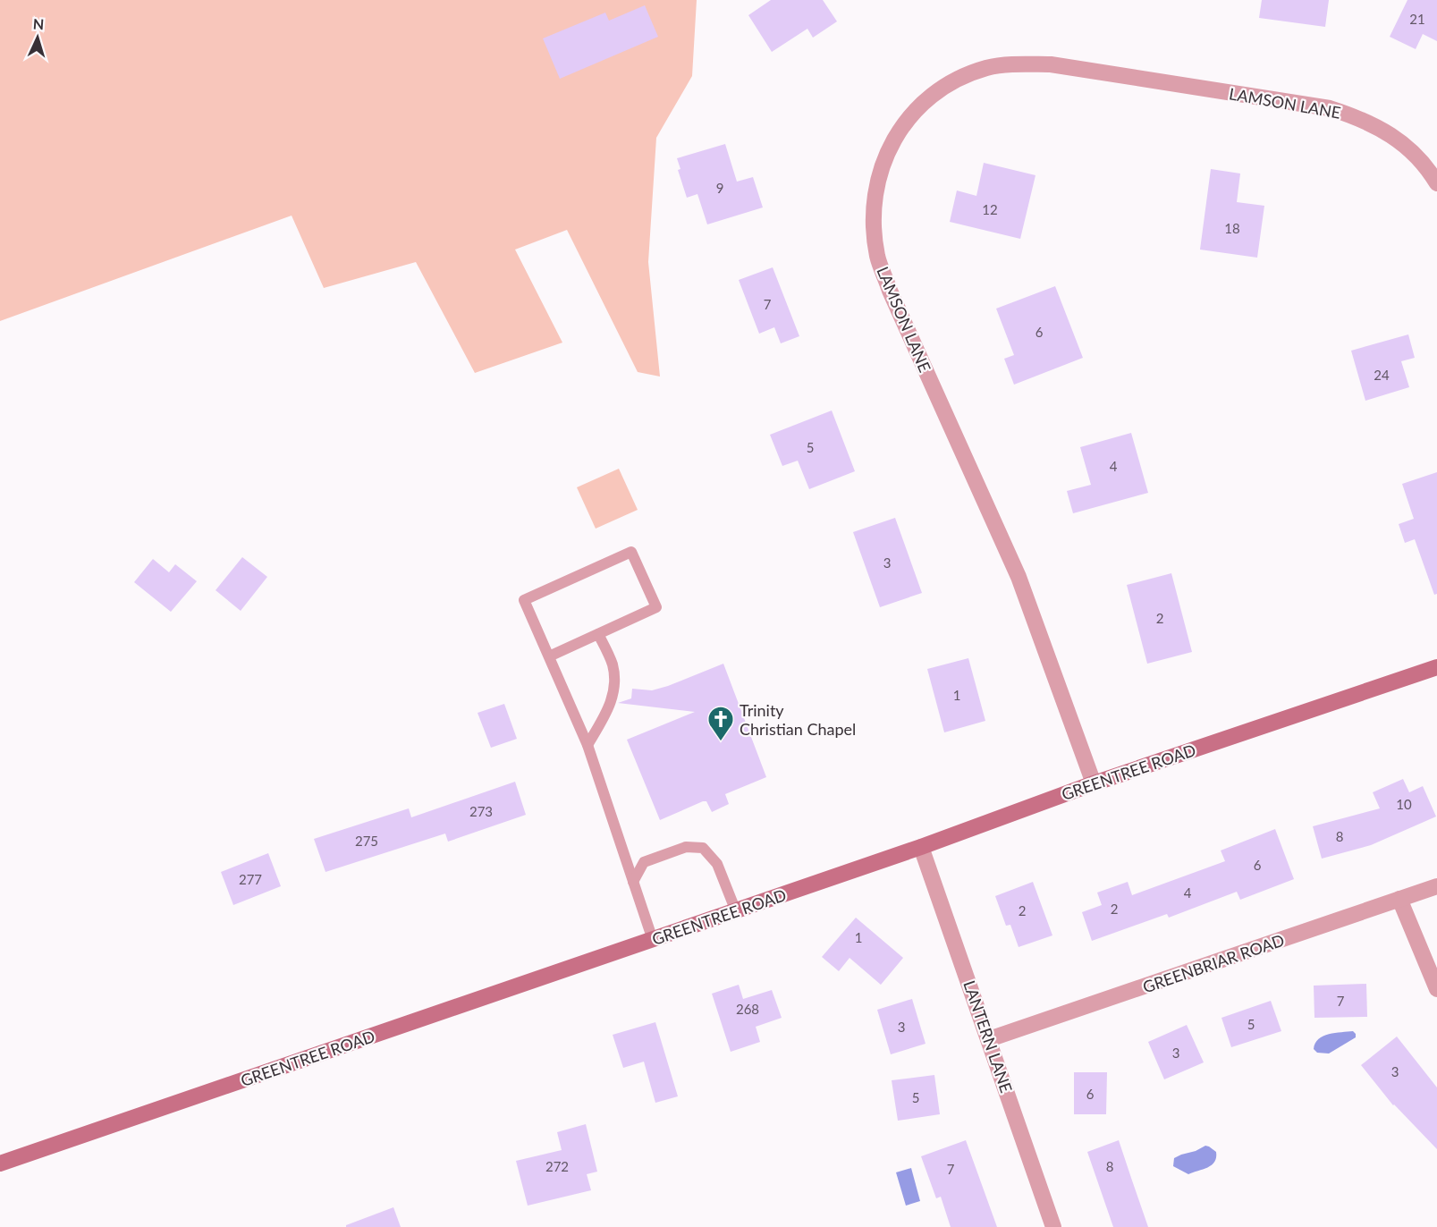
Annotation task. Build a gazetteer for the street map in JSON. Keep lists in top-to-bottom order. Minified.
{"streets":{"street":["LAMSON LANE","GREENTREE ROAD","GREENBRIAR ROAD","LANTERN LANE"]},"crossings":[["LAMSON LANE","GREENTREE ROAD"],["GREENTREE ROAD","LANTERN LANE"],["GREENBRIAR ROAD","LANTERN LANE"]],"places":{"church":["Trinity Christian Chapel"]},"house_numbers":["21","9","12","18","7","6","24","5","4","3","2","1","10","273","8","275","6","277","4","2","2","1","7","268","5","3","3","3","6","5","272","8","7"],"north":"top"}
